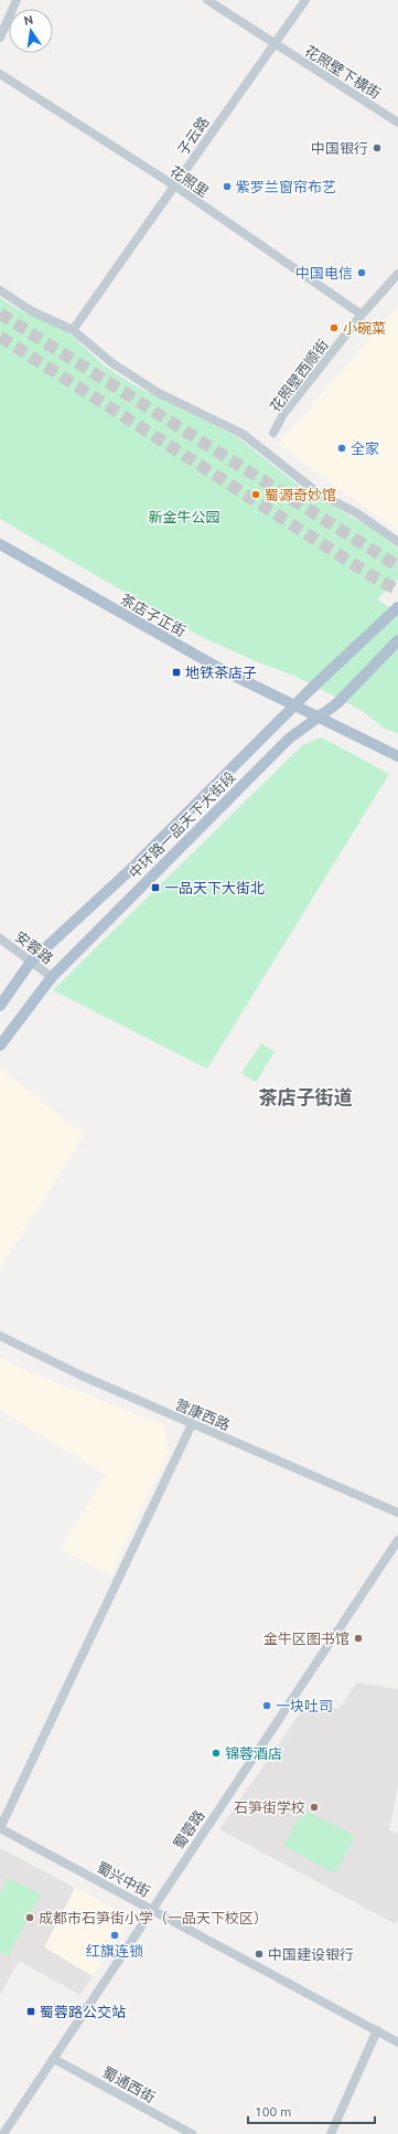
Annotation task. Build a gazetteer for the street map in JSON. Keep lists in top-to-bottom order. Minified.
{"streets":{"main road":["茶店子正街","中环路一品天下大街段"],"street":["花照壁下横街","子云路","花照里","花照壁西顺街","安蓉路","营康西路","蜀蓉路","蜀兴中街","蜀通西街"]},"crossings":[["花照壁下横街","子云路"],["子云路","花照里"],["花照里","花照壁西顺街"],["茶店子正街","中环路一品天下大街段"],["中环路一品天下大街段","安蓉路"],["蜀蓉路","蜀兴中街"],["蜀蓉路","蜀通西街"]],"districts":["茶店子街道"],"parks":["新金牛公园"],"places":{"other":["中国银行","紫罗兰窗帘布艺","中国电信","小碗菜","全家","蜀源奇妙馆","金牛区图书馆","一块吐司","锦蓉酒店","石笋街学校","成都市石笋街小学（一品天下校区）","红旗连锁","中国建设银行"],"transit":["地铁茶店子","一品天下大街北","蜀蓉路公交站"]},"scale_bar":"100 m","north":"top"}
